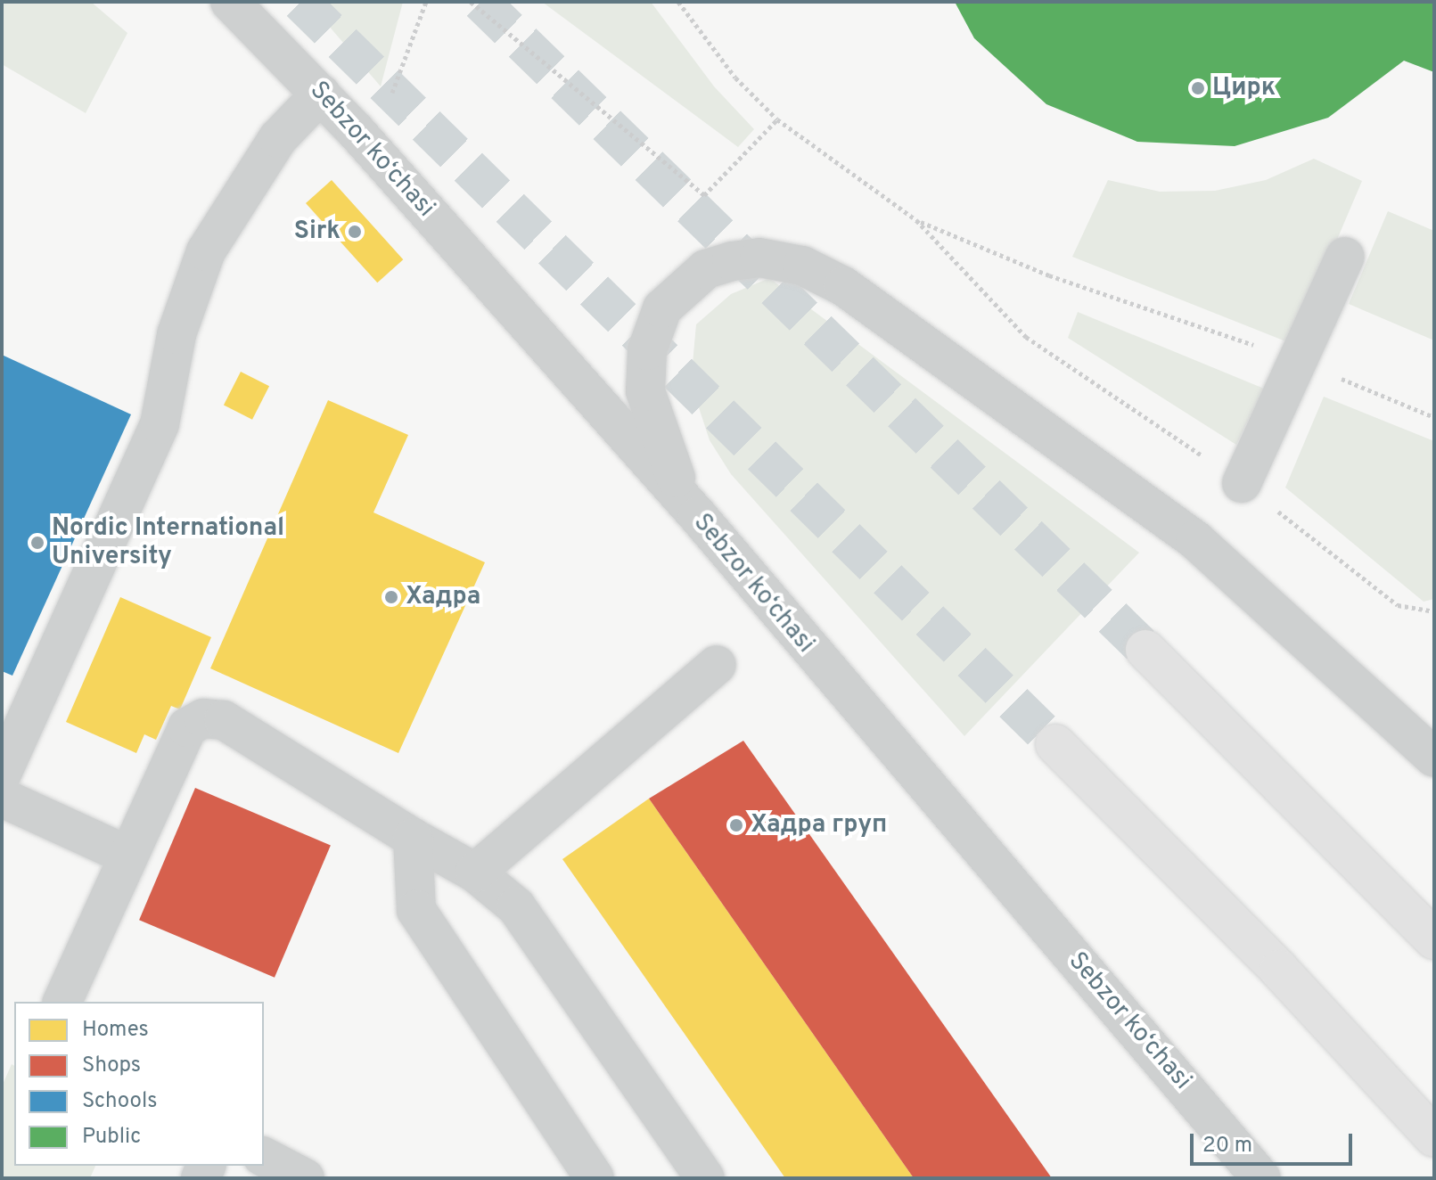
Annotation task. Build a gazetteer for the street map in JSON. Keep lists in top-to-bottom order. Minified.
{"streets":{"street":["Sebzor ko‘chasi"]},"places":["Цирк","Sirk","Nordic International University","Хадра","Хадра груп"],"legend":["Homes","Shops","Schools","Public"],"scale_bar":"20 m"}
